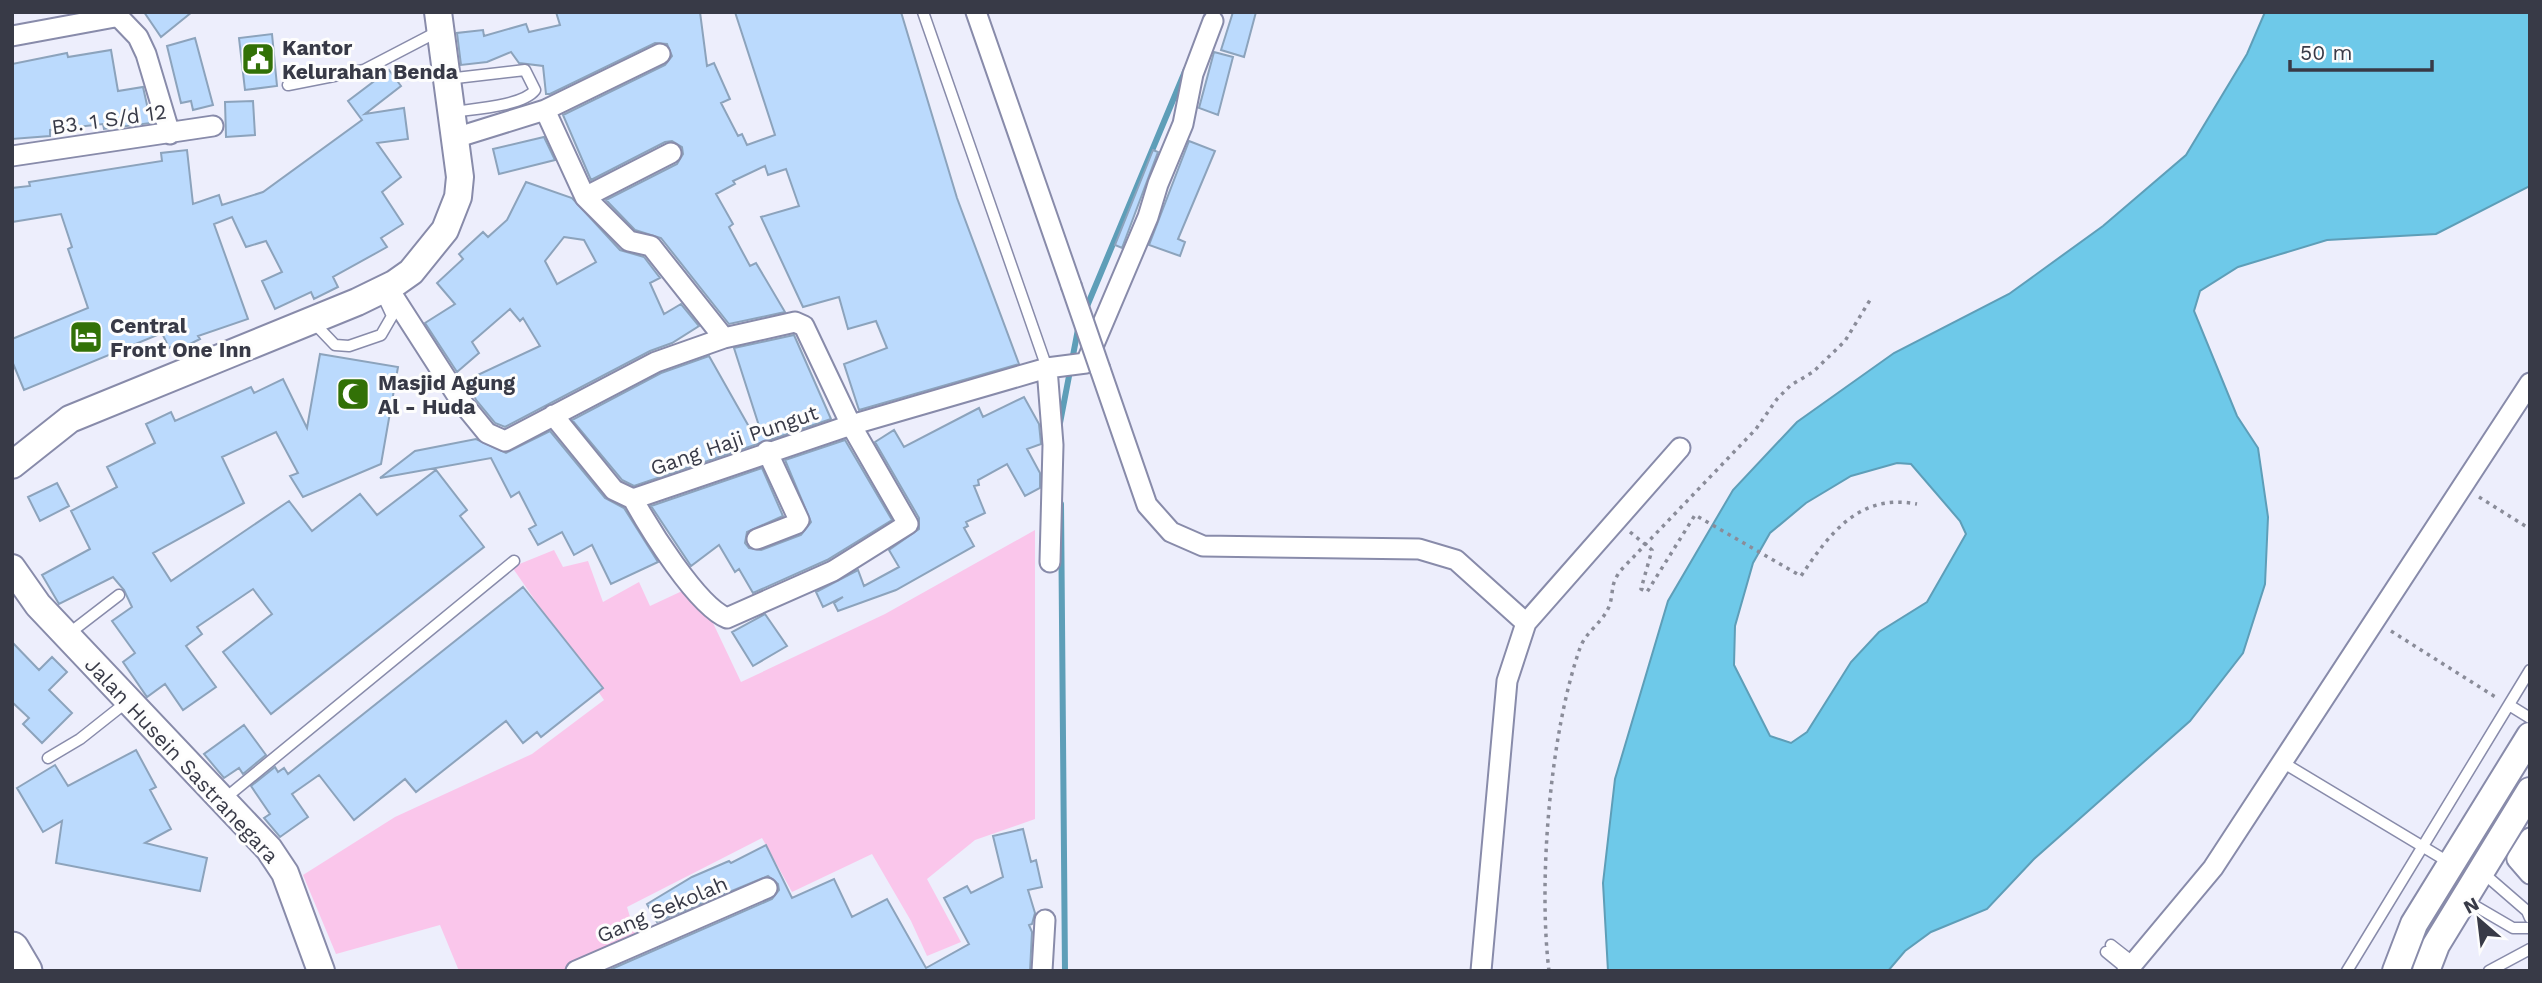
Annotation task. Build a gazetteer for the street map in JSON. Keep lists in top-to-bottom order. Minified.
{"streets":{"main road":["Jalan Husein Sastranegara"],"street":["B3. 1 S/d 12","Gang Haji Pungut","Gang Sekolah"]},"places":{"public building":["Kantor Kelurahan Benda"],"hotel":["Central Front One Inn"],"mosque":["Masjid Agung Al - Huda"]},"scale_bar":"50 m","north":"top left"}
